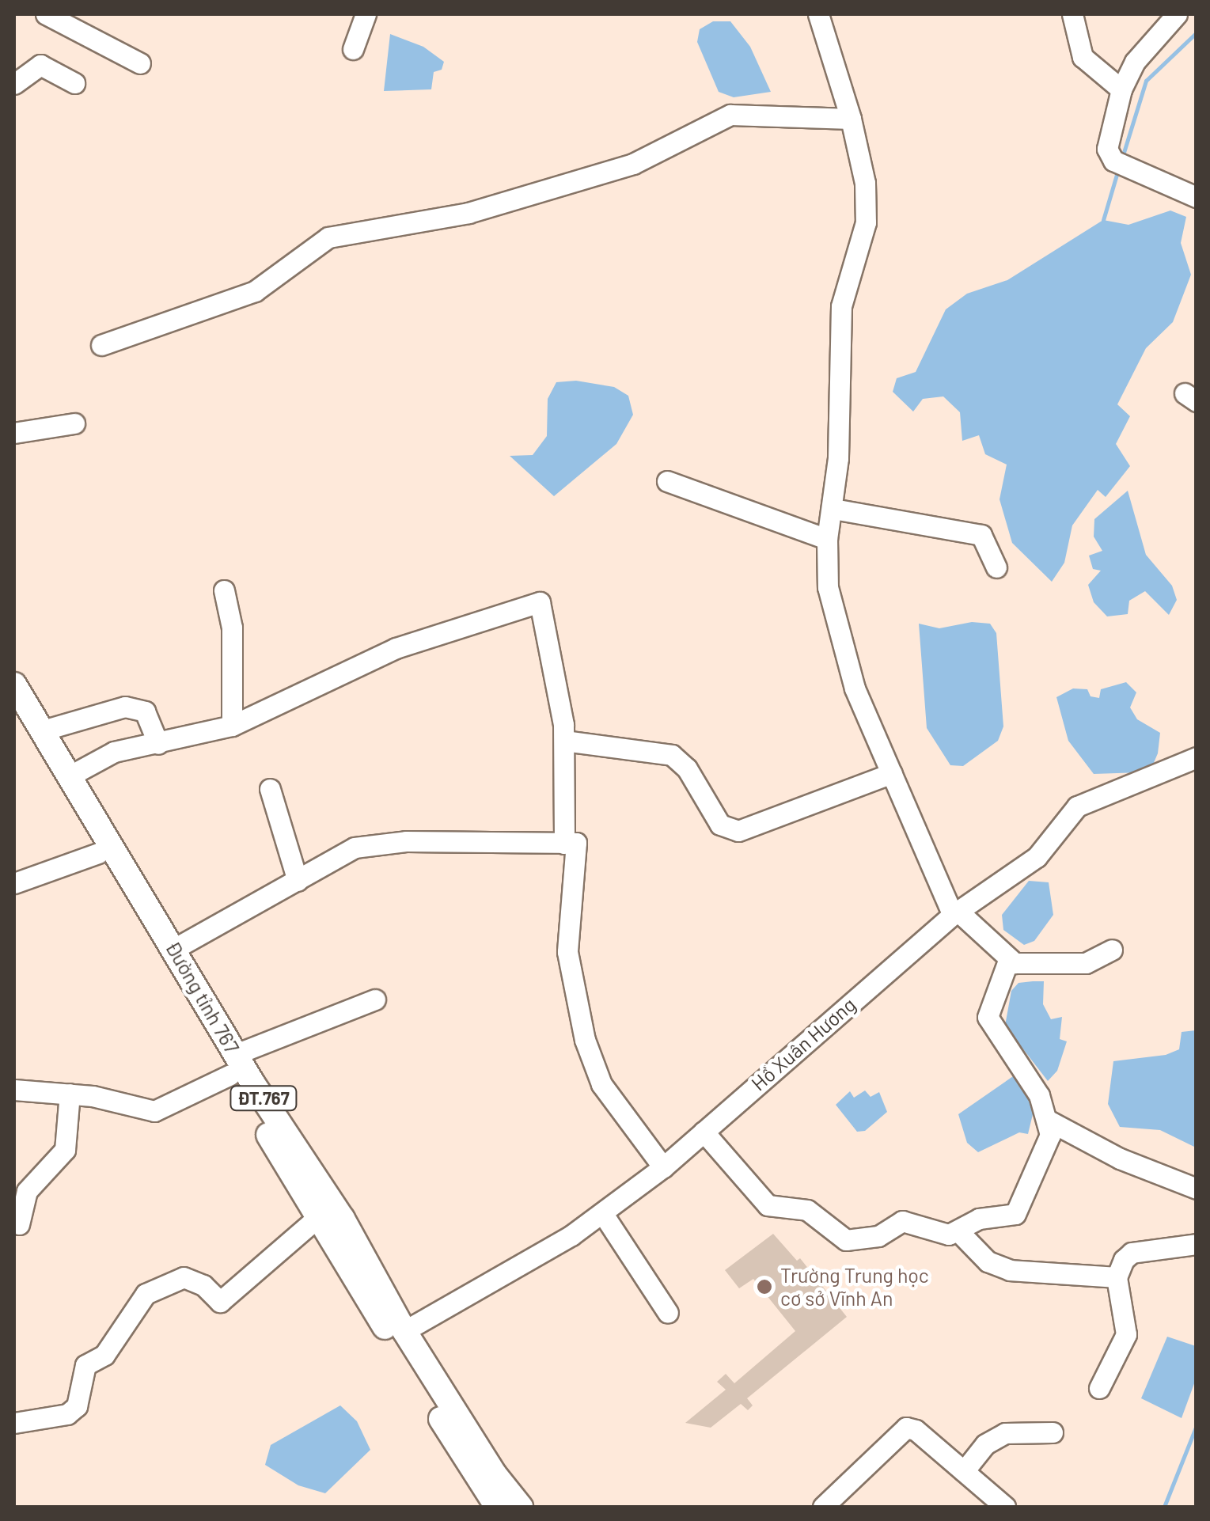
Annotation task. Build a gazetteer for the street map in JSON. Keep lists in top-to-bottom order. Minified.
{"streets":{"main road":["Đường tỉnh 767","ĐT.767"],"street":["Hồ Xuân Hương"]},"crossings":[["Đường tỉnh 767","Hồ Xuân Hương"]],"places":["Trường Trung học cơ sở Vĩnh An"]}
